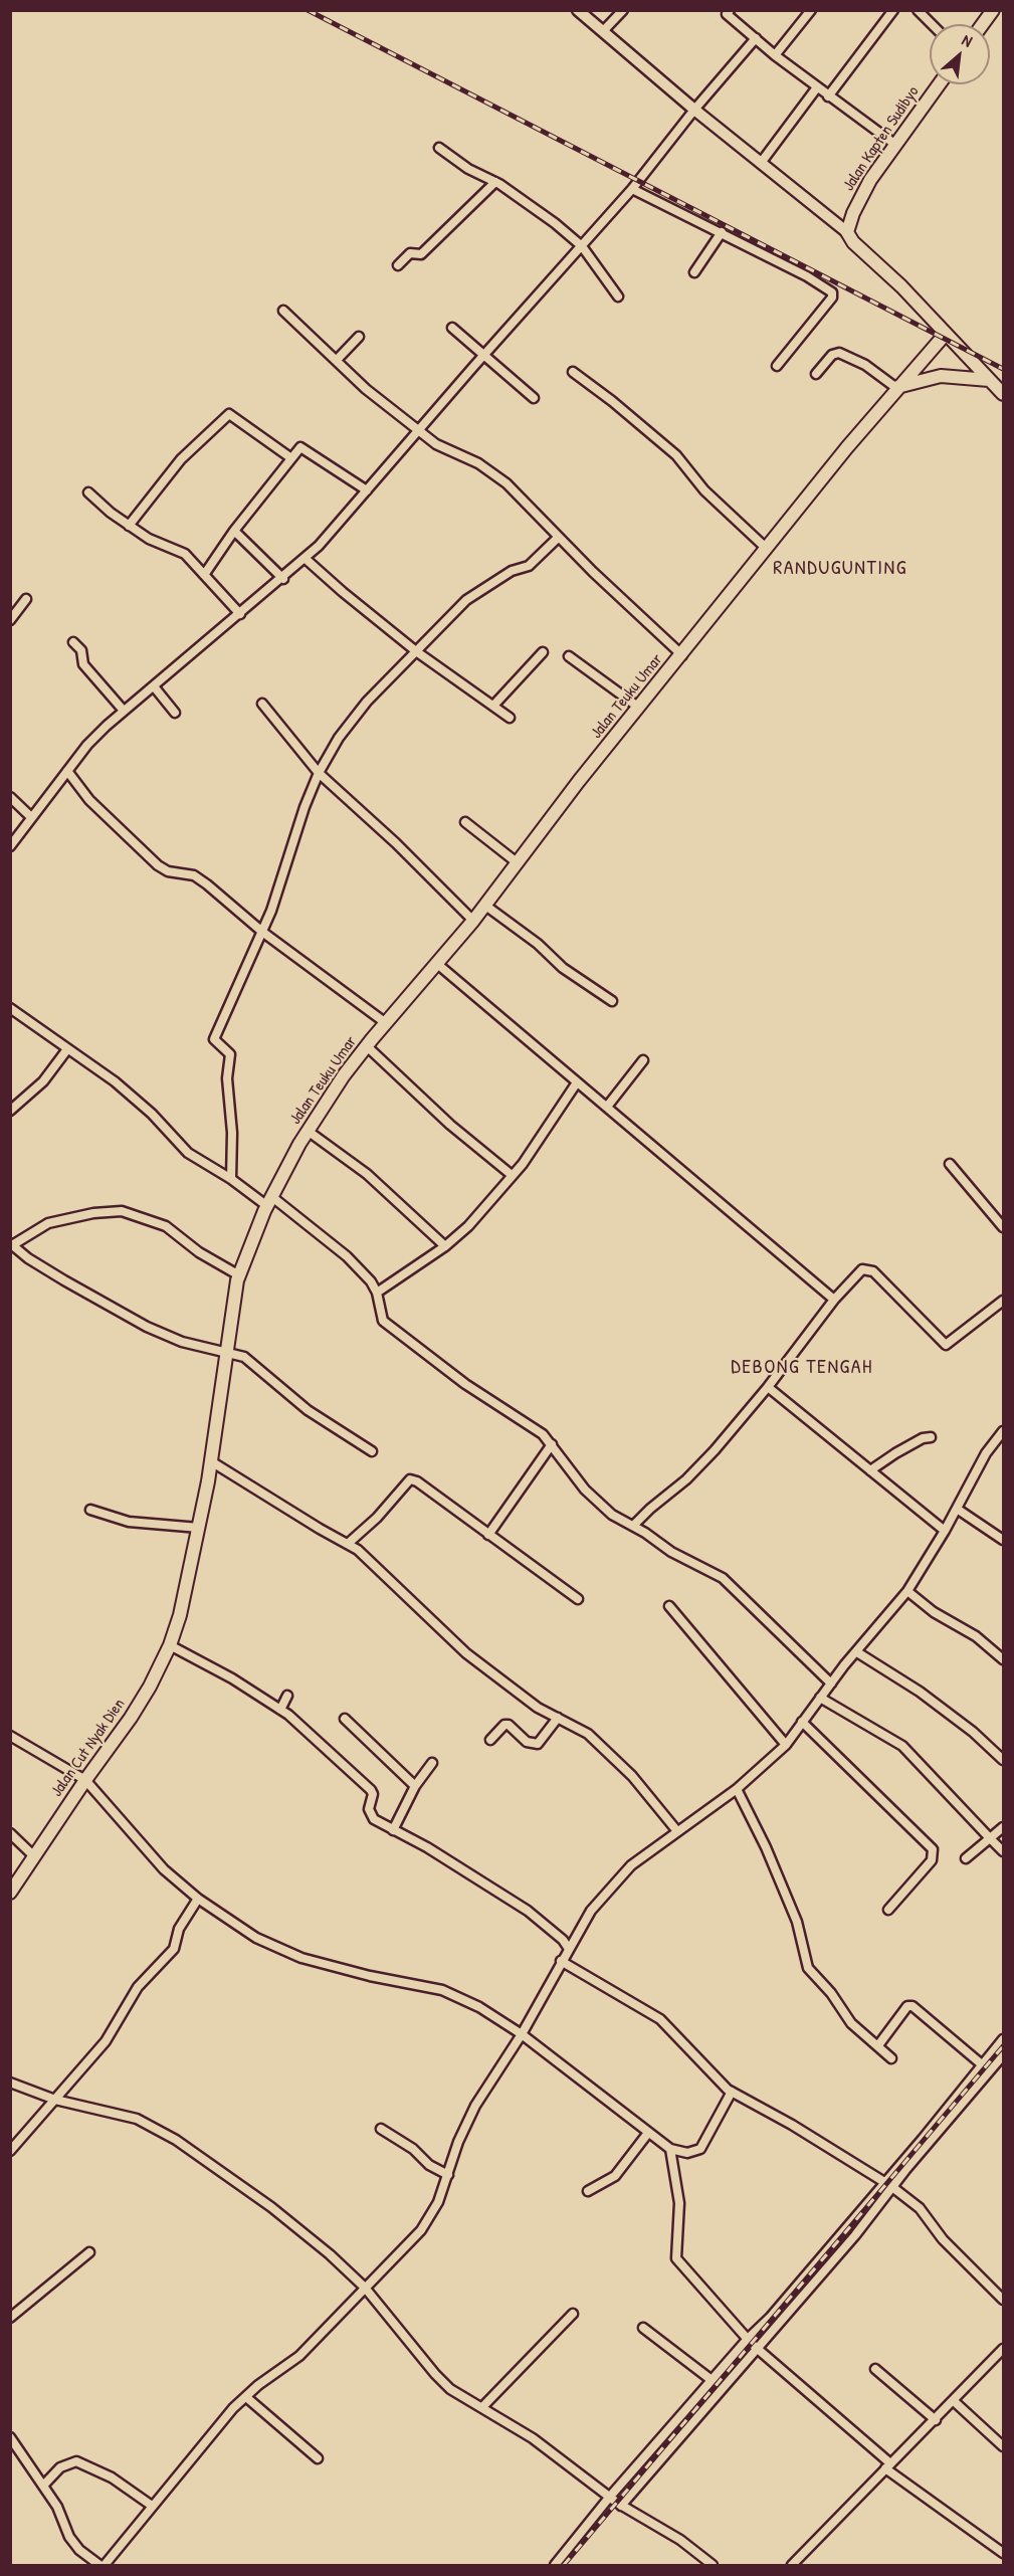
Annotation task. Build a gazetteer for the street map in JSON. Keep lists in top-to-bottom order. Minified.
{"streets":{"main road":["Jalan Kapten Sudibyo","Jalan Teuku Umar","Jalan Cut Nyak Dien"]},"crossings":[["Jalan Teuku Umar","Jalan Cut Nyak Dien"]],"districts":["RANDUGUNTING","DEBONG TENGAH"],"north":"top right"}
